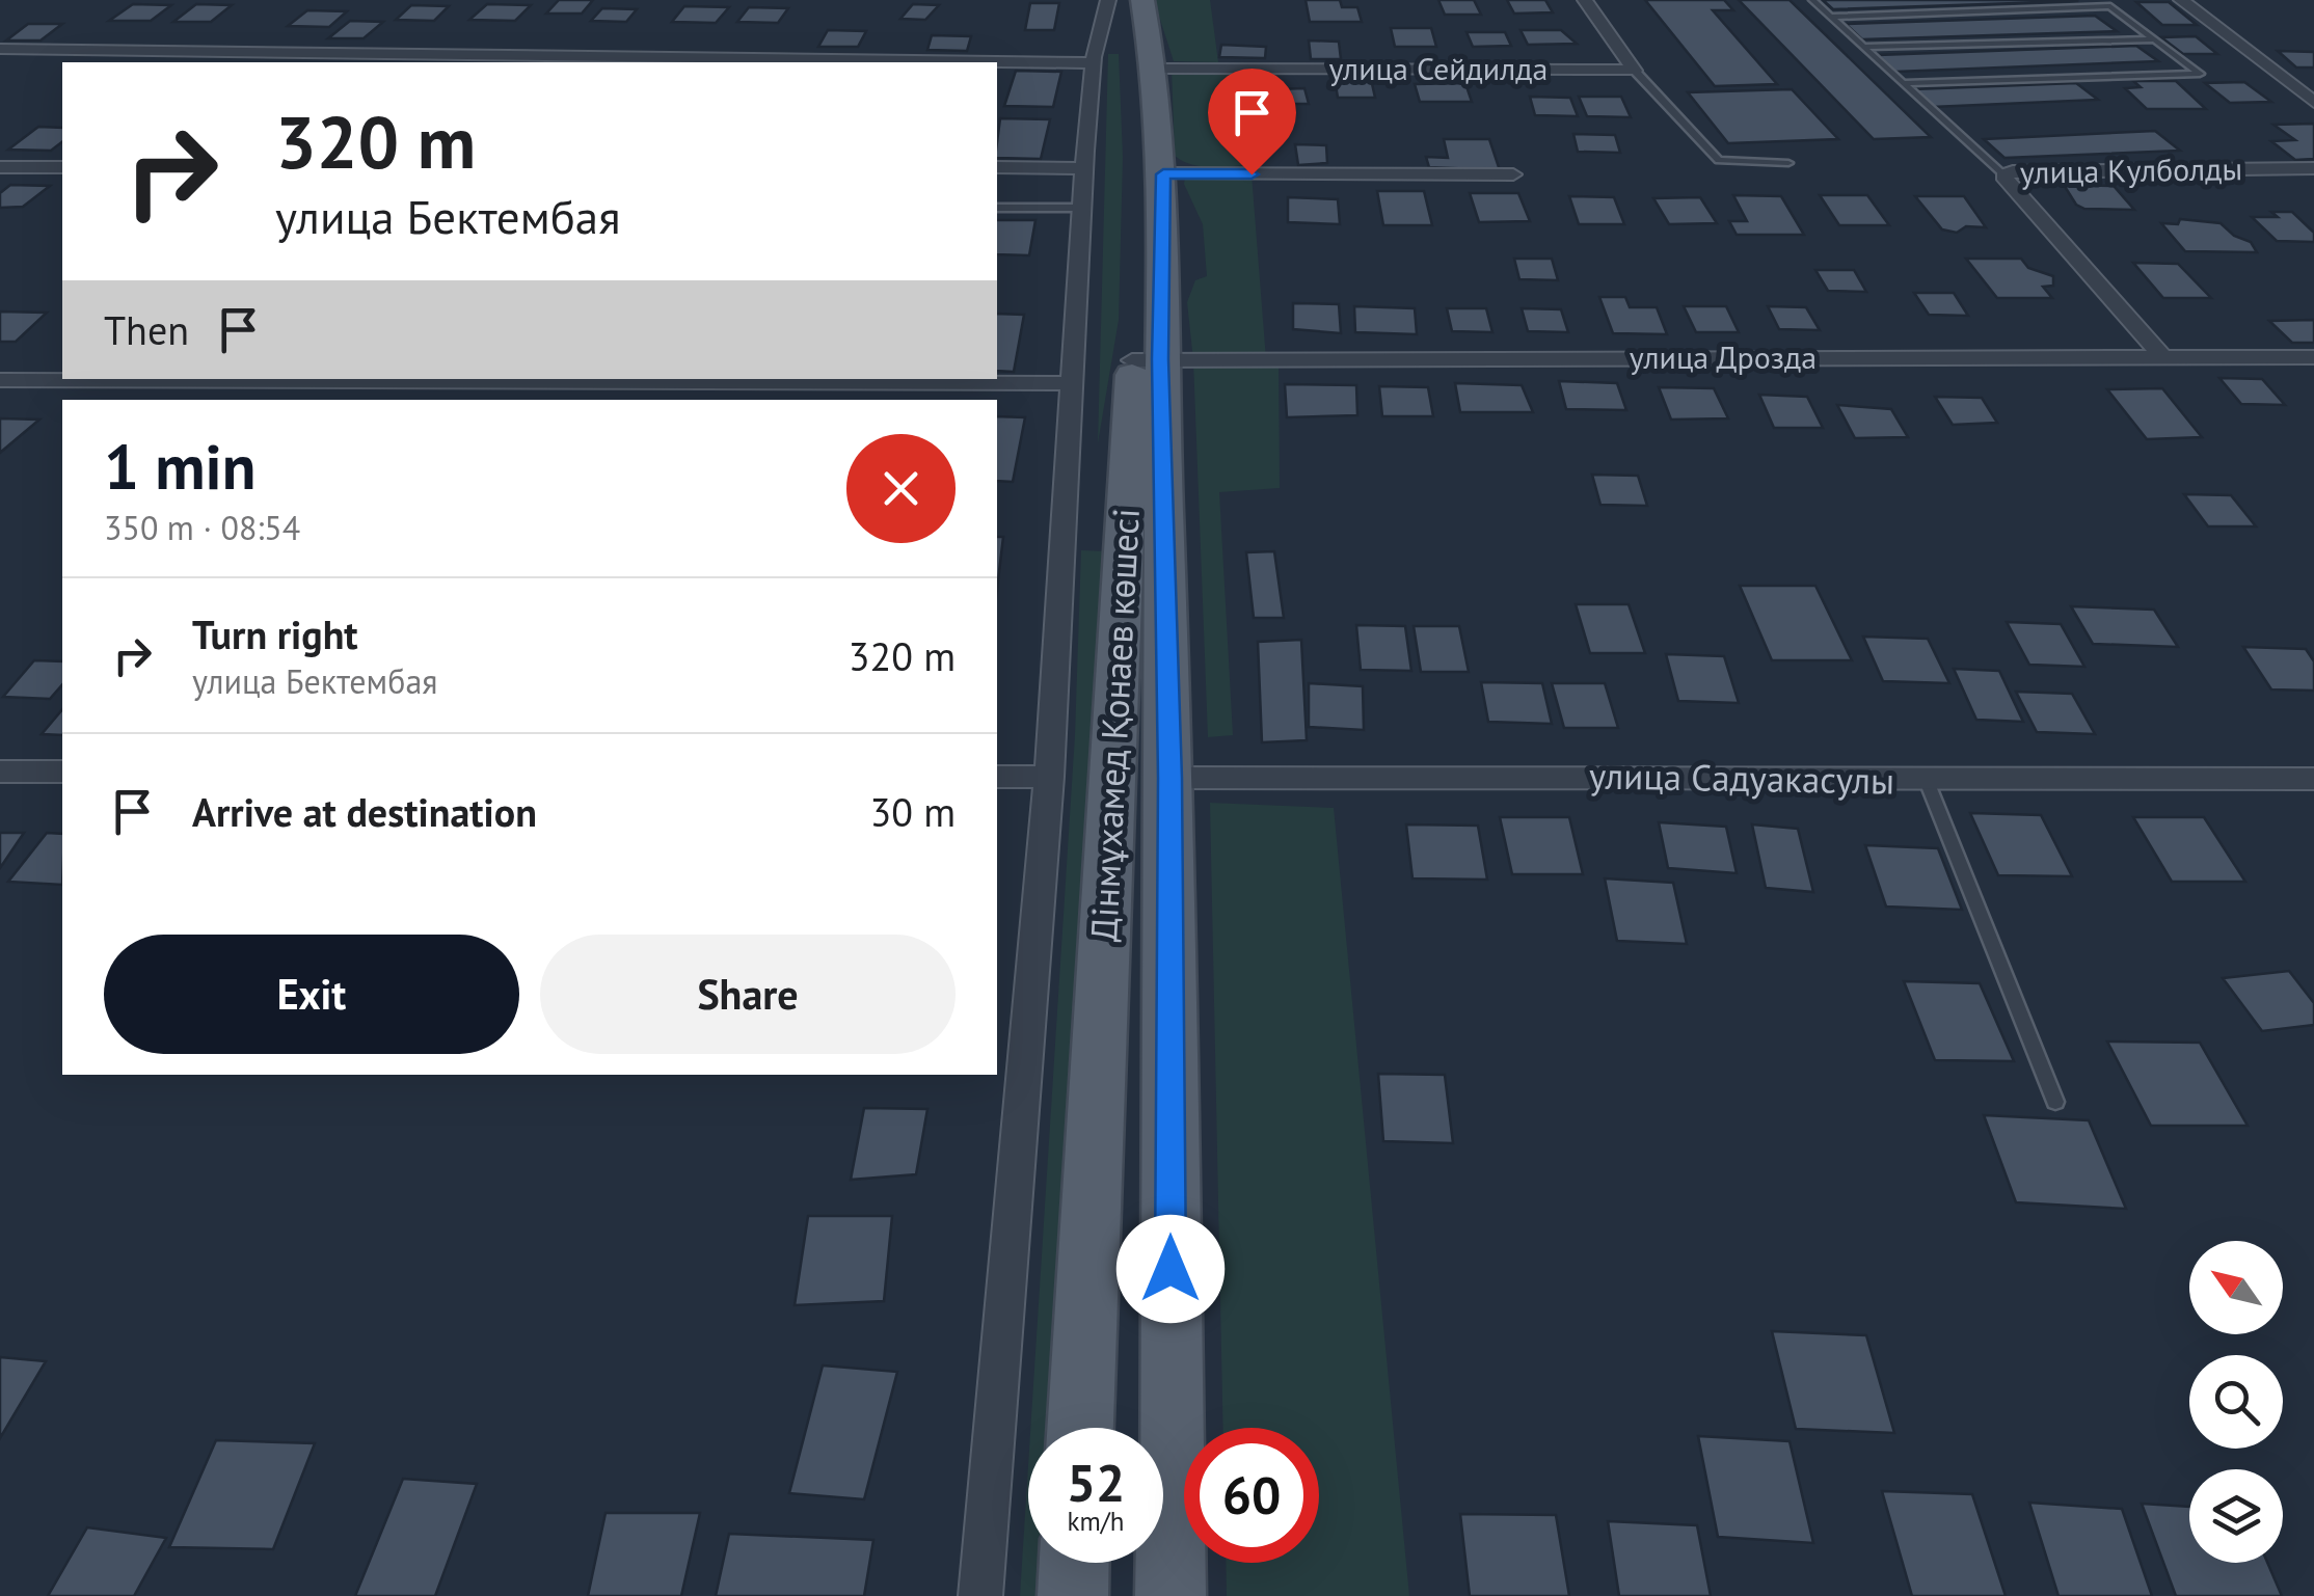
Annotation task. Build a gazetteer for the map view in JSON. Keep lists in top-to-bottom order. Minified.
{"streets":{"main road":["Дінмұхамед Қонаев көшесі"],"street":["улица Сейдилда","улица Кулболды","улица Дрозда","улица Садуакасулы"]},"crossings":[["улица Сейдилда","Дінмұхамед Қонаев көшесі"],["улица Кулболды","улица Дрозда"],["улица Дрозда","Дінмұхамед Қонаев көшесі"],["Дінмұхамед Қонаев көшесі","улица Садуакасулы"]],"north":"top left","page":{"turn":["320 m","улица Бектембая"],"then":"Then","heading":["1 min","350 m · 08:54"],"list":[{"name":"Turn right","note":"улица Бектембая","value":"320 m"},{"name":"Arrive at destination","value":"30 m"}],"buttons":["Exit","Share"],"speed":"52 km/h","limit":"60"}}
